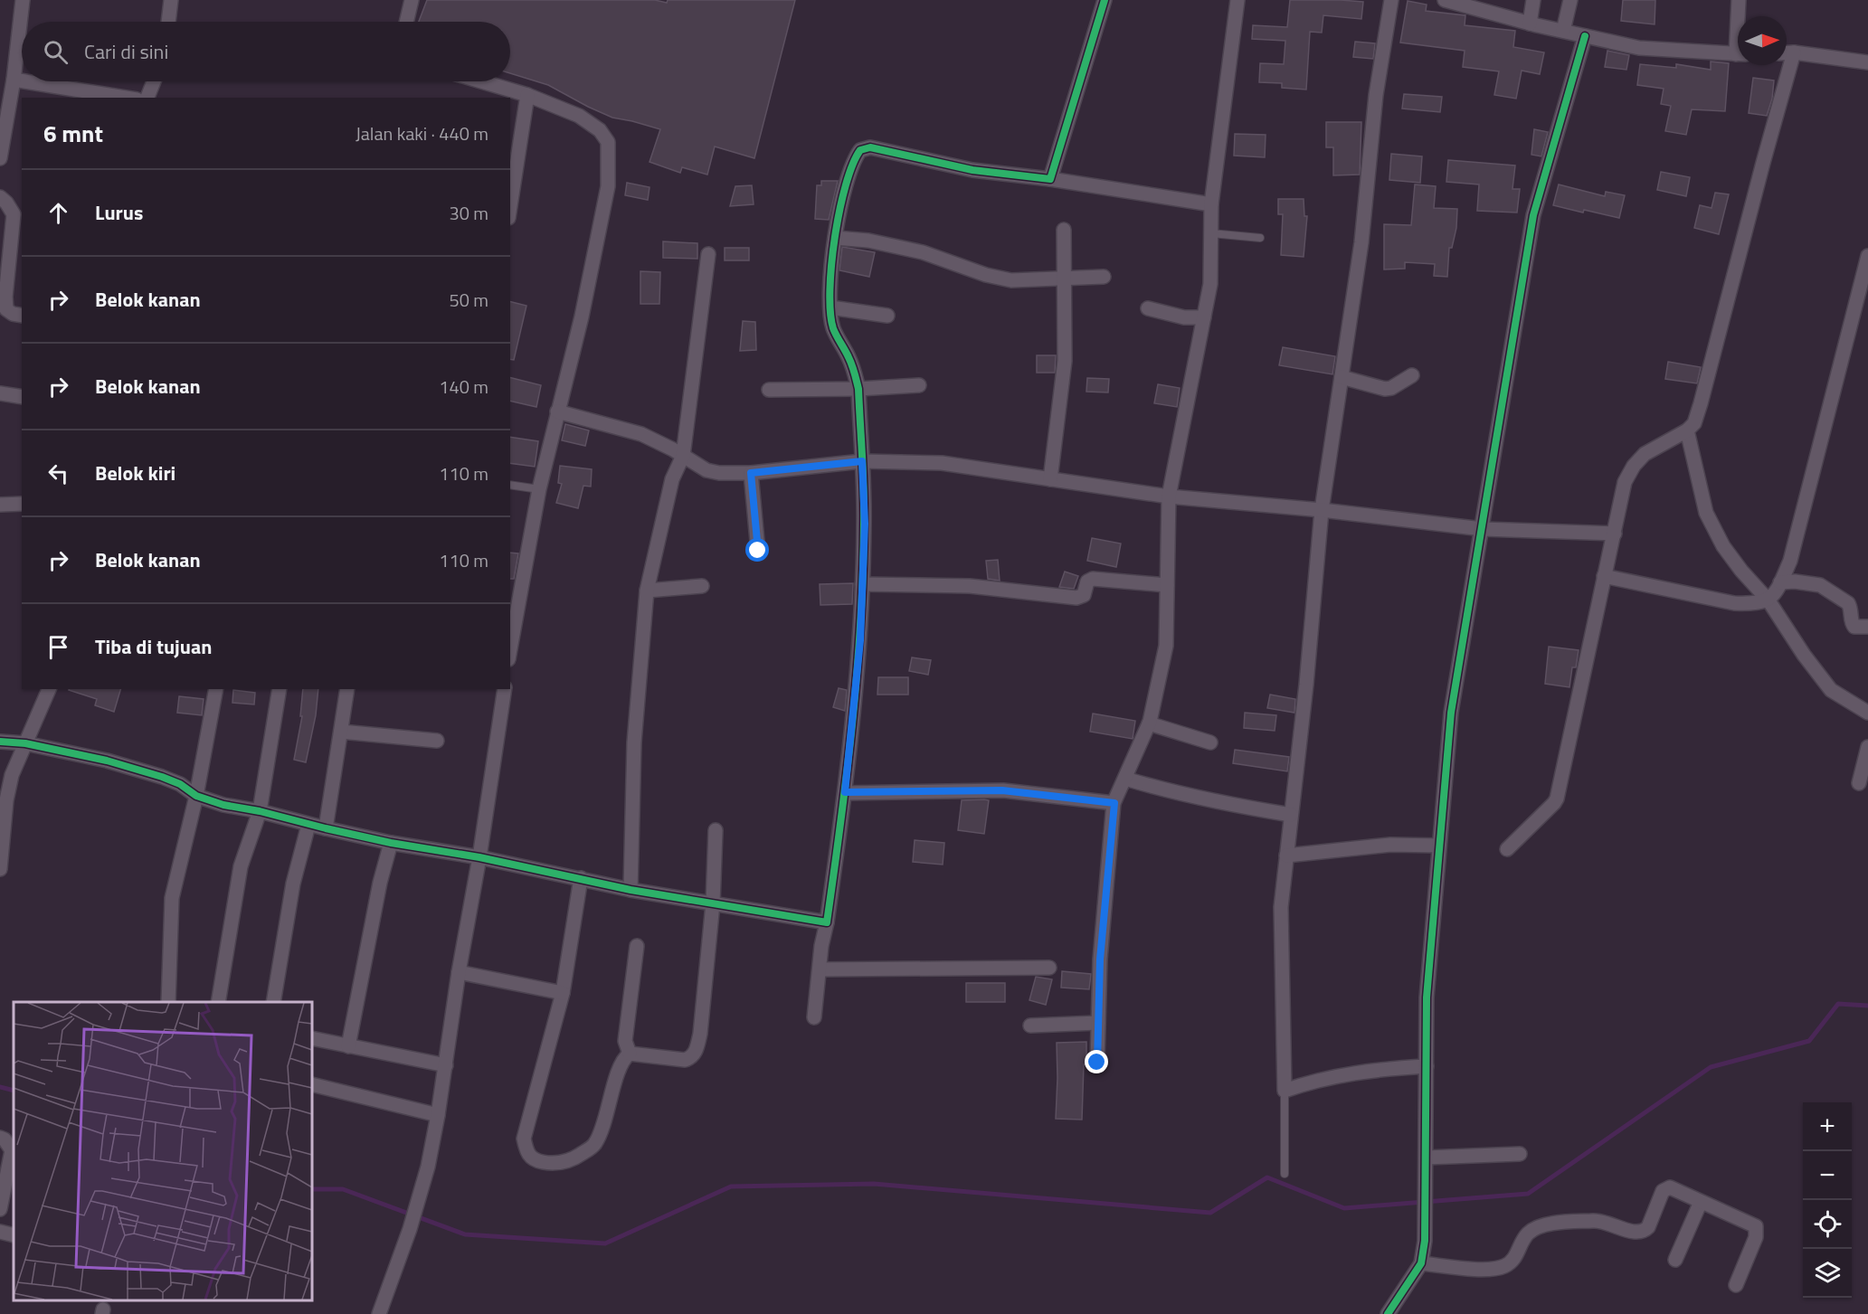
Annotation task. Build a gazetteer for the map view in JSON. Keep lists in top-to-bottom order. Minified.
{"north":"right","page":{"search":"Cari di sini","heading":["6 mnt","Jalan kaki · 440 m"],"list":[["Lurus","30 m"],["Belok kanan","50 m"],["Belok kanan","140 m"],["Belok kiri","110 m"],["Belok kanan","110 m"],"Tiba di tujuan"],"map_buttons":["+","−"]}}
